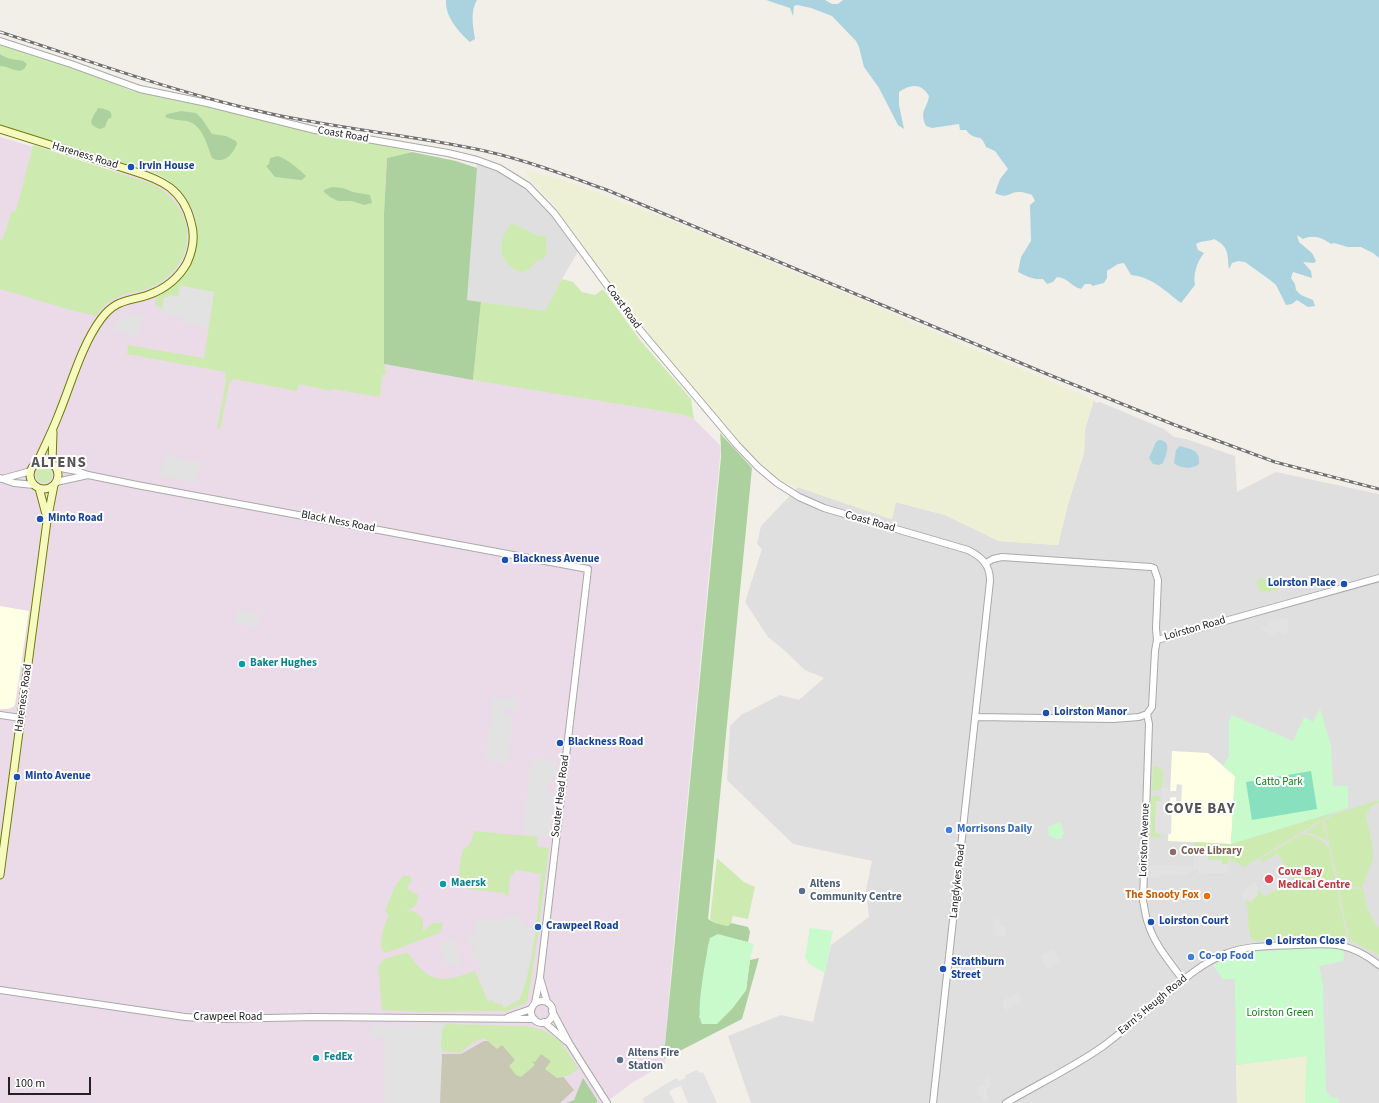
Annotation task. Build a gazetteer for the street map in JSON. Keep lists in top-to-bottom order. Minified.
{"streets":{"main road":["Hareness Road"],"street":["Coast Road","Black Ness Road","Loirston Road","Souter Head Road","Loirston Avenue","Langdykes Road","Earn's Heugh Road","Crawpeel Road"]},"crossings":[["Coast Road","Langdykes Road"],["Hareness Road","Black Ness Road"],["Black Ness Road","Souter Head Road"],["Loirston Road","Loirston Avenue"],["Souter Head Road","Crawpeel Road"],["Loirston Avenue","Earn's Heugh Road"]],"districts":["ALTENS","COVE BAY"],"parks":["Catto Park","Loirston Green"],"places":["Irvin House","Minto Road","Blackness Avenue","Loirston Place","Baker Hughes","Loirston Manor","Blackness Road","Minto Avenue","Morrisons Daily","Cove Library","Cove Bay Medical Centre","Maersk","Altens Community Centre","The Snooty Fox","Loirston Court","Crawpeel Road","Loirston Close","Co-op Food","Strathburn Street","FedEx","Altens Fire Station"],"scale_bar":"100 m"}
